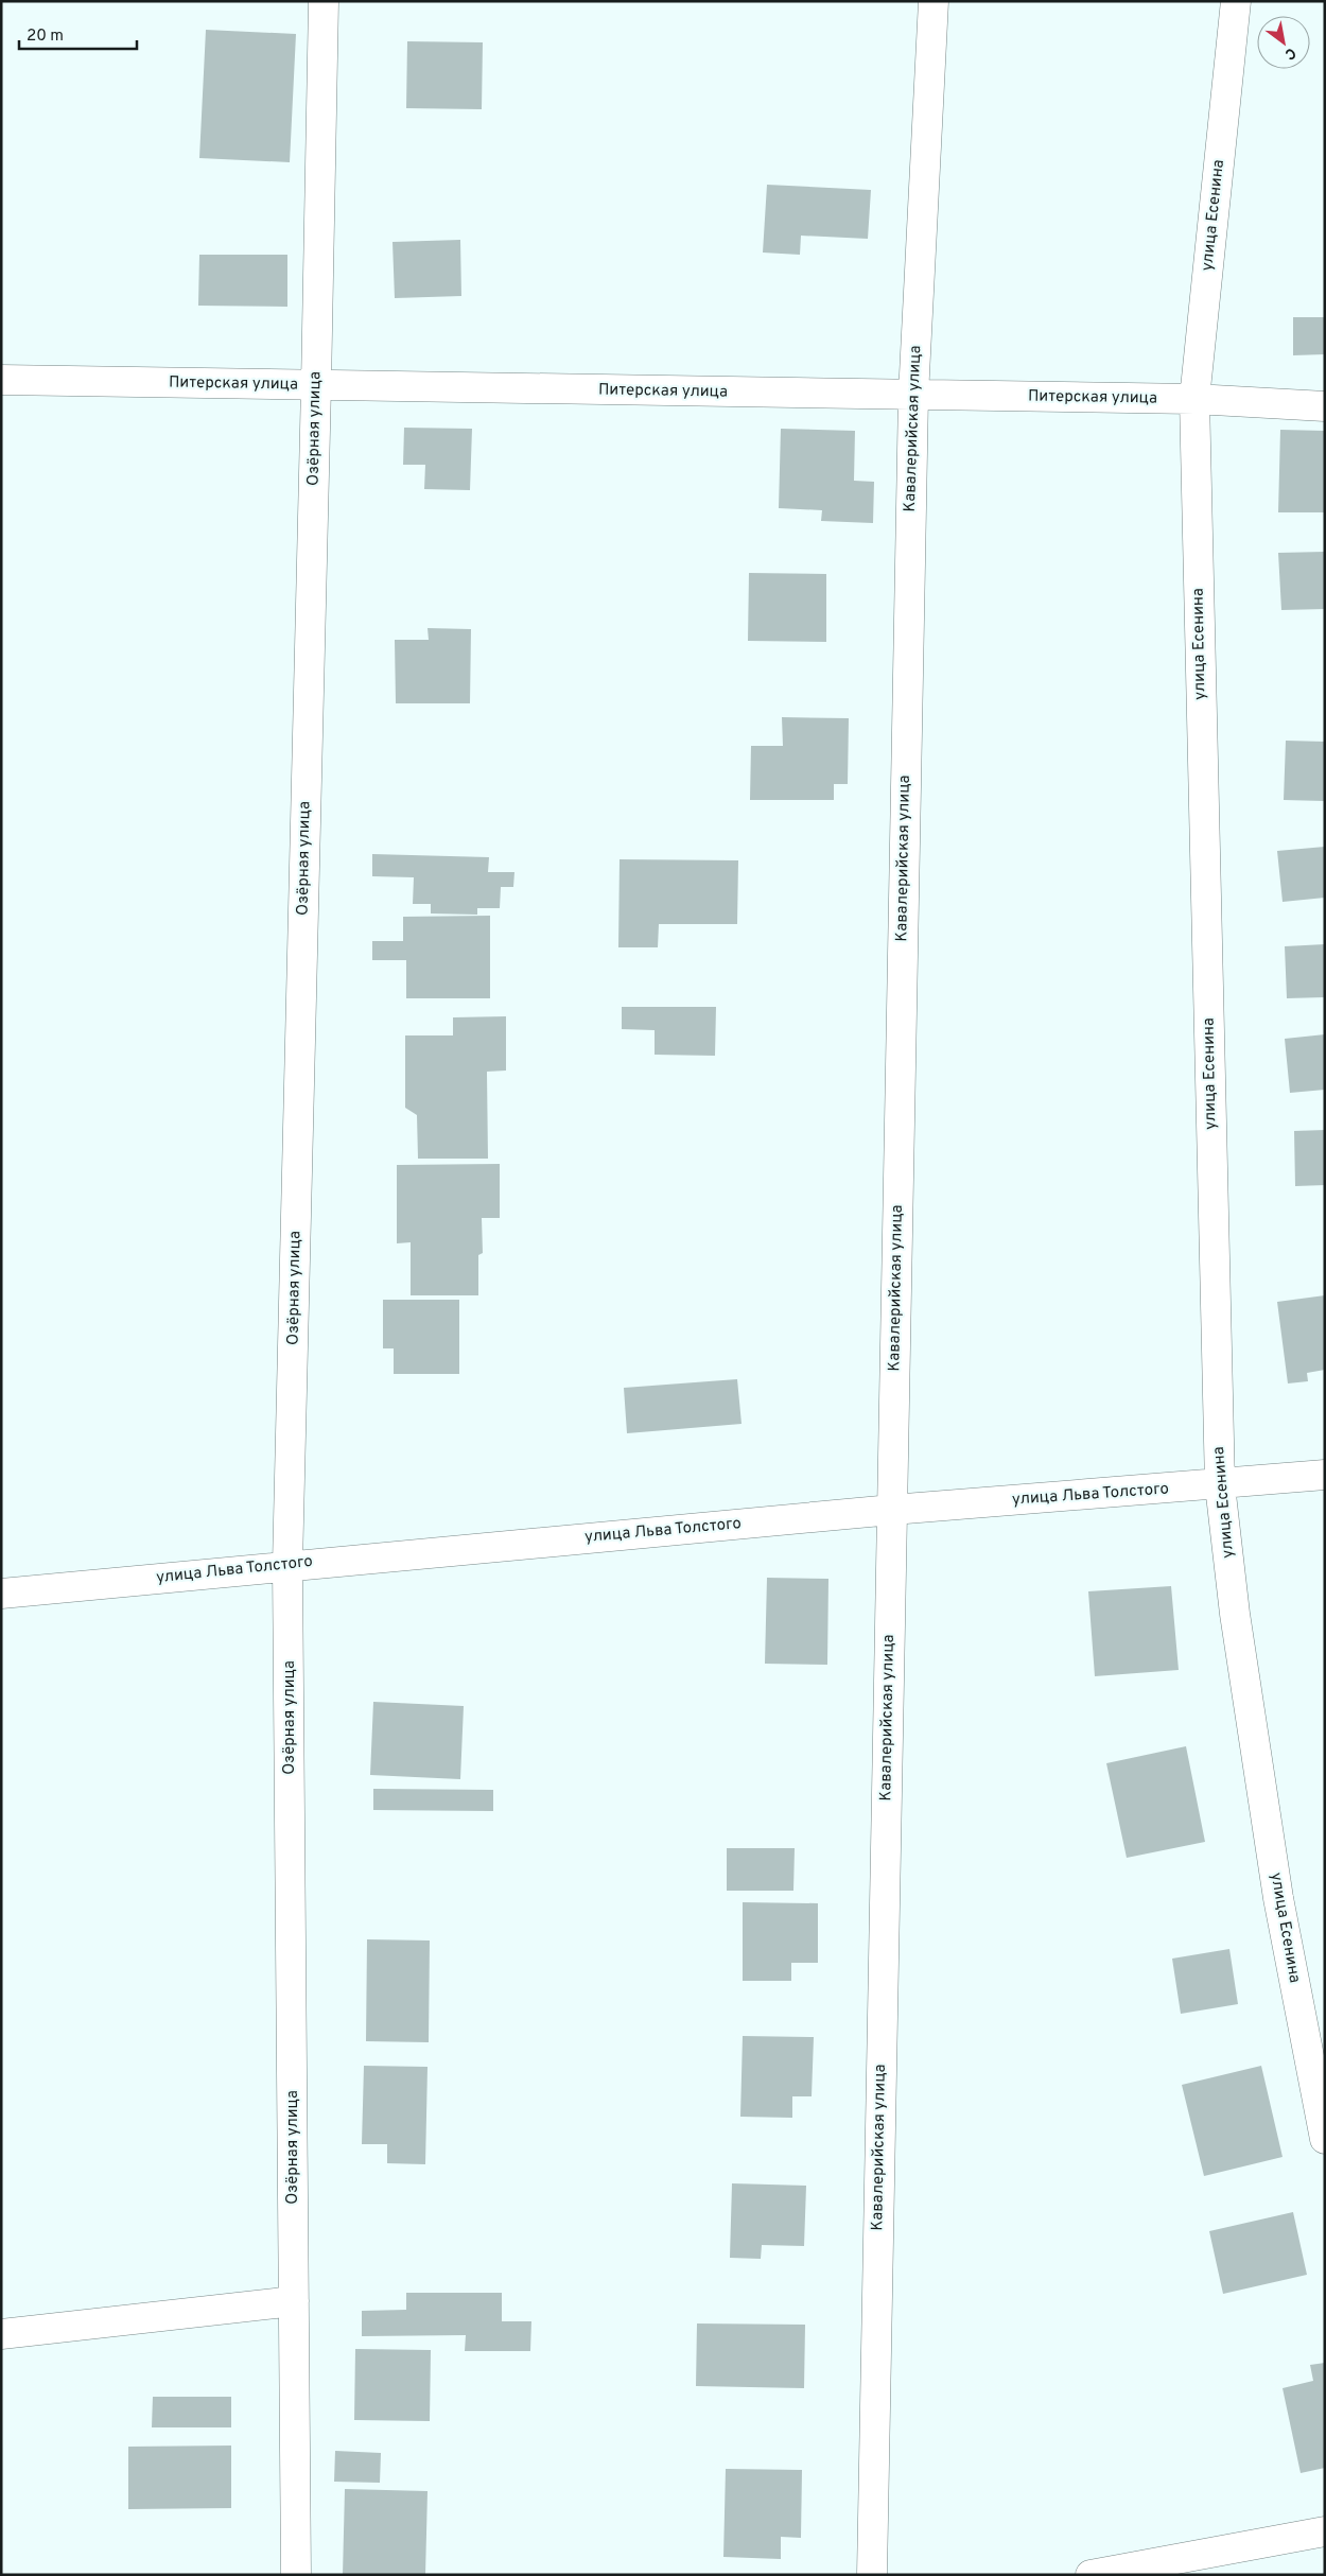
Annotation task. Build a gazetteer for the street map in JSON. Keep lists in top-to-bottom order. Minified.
{"streets":{"street":["улица Есенина","Питерская улица","Озёрная улица","Кавалерийская улица","улица Льва Толстого"]},"crossings":[["улица Есенина","Питерская улица"],["улица Есенина","улица Льва Толстого"],["Питерская улица","Озёрная улица"],["Питерская улица","Кавалерийская улица"],["Озёрная улица","улица Льва Толстого"],["Кавалерийская улица","улица Льва Толстого"]],"scale_bar":"20 m","north":"bottom right"}
